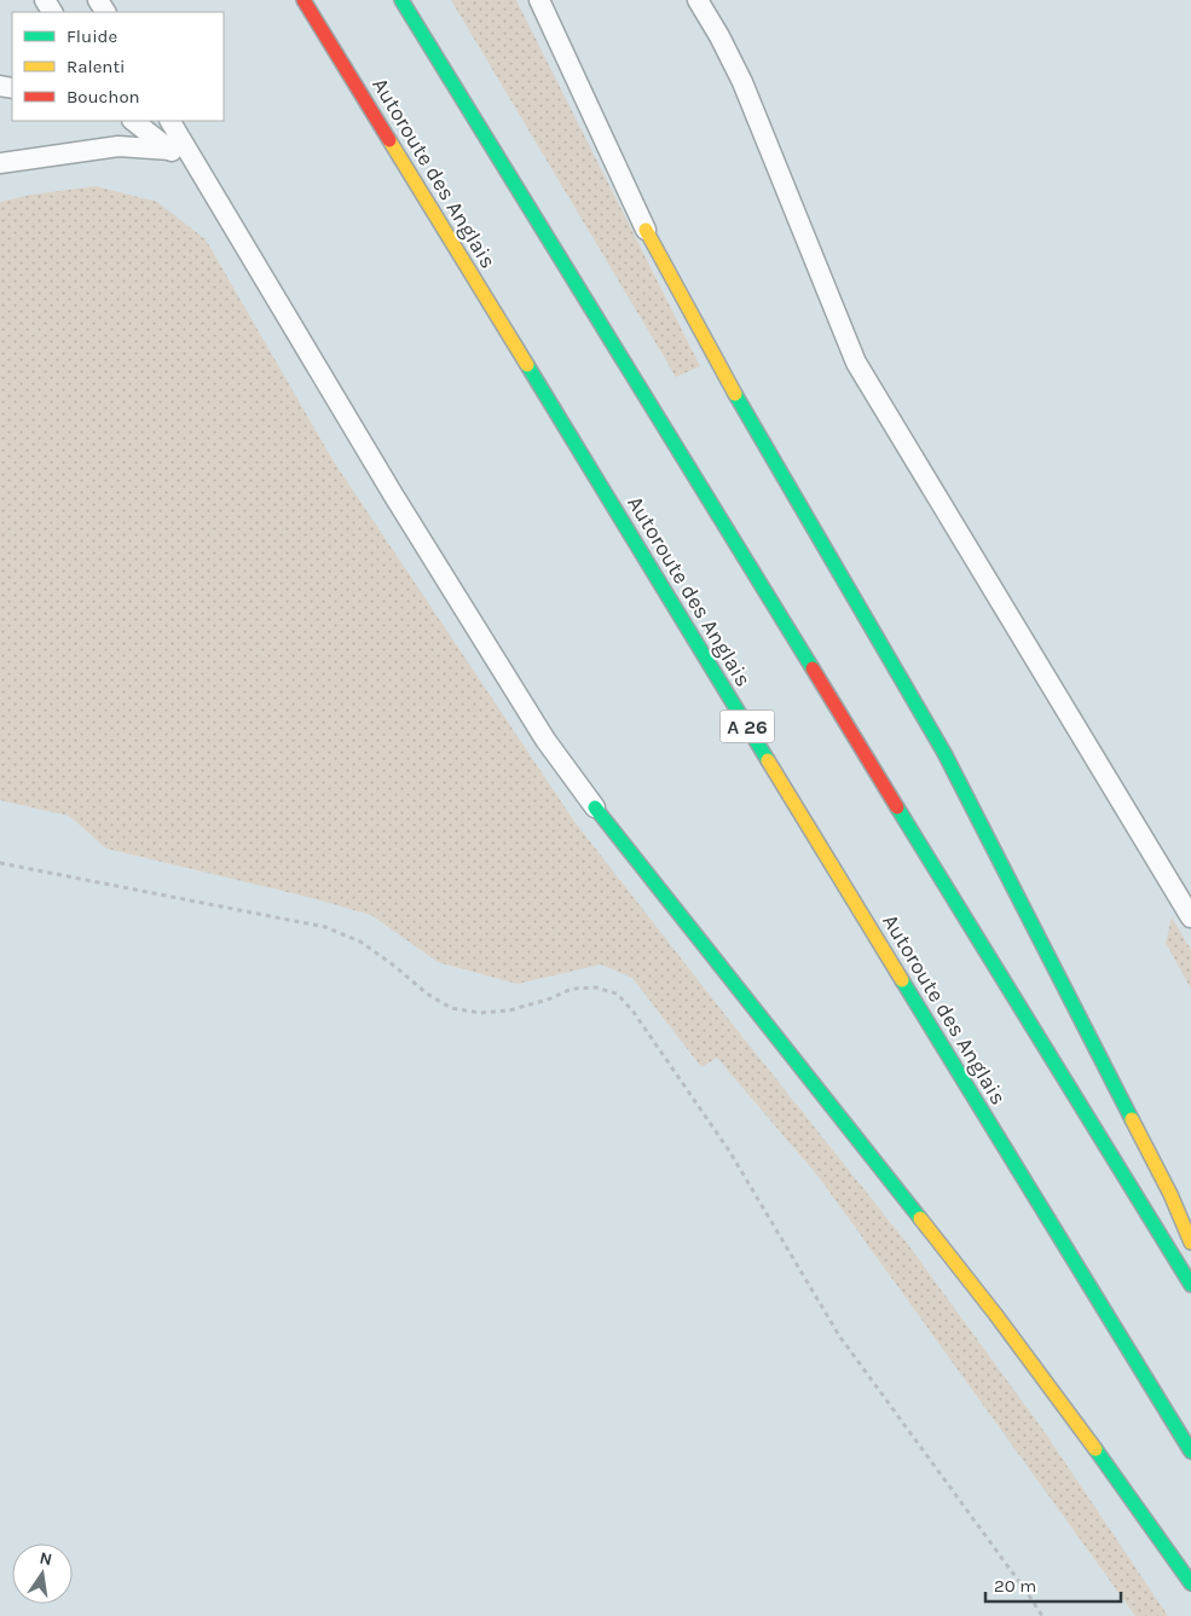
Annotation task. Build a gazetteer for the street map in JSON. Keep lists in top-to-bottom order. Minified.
{"streets":{"highway":["Autoroute des Anglais","A 26"]},"legend":["Fluide","Ralenti","Bouchon"],"scale_bar":"20 m","north":"top"}
